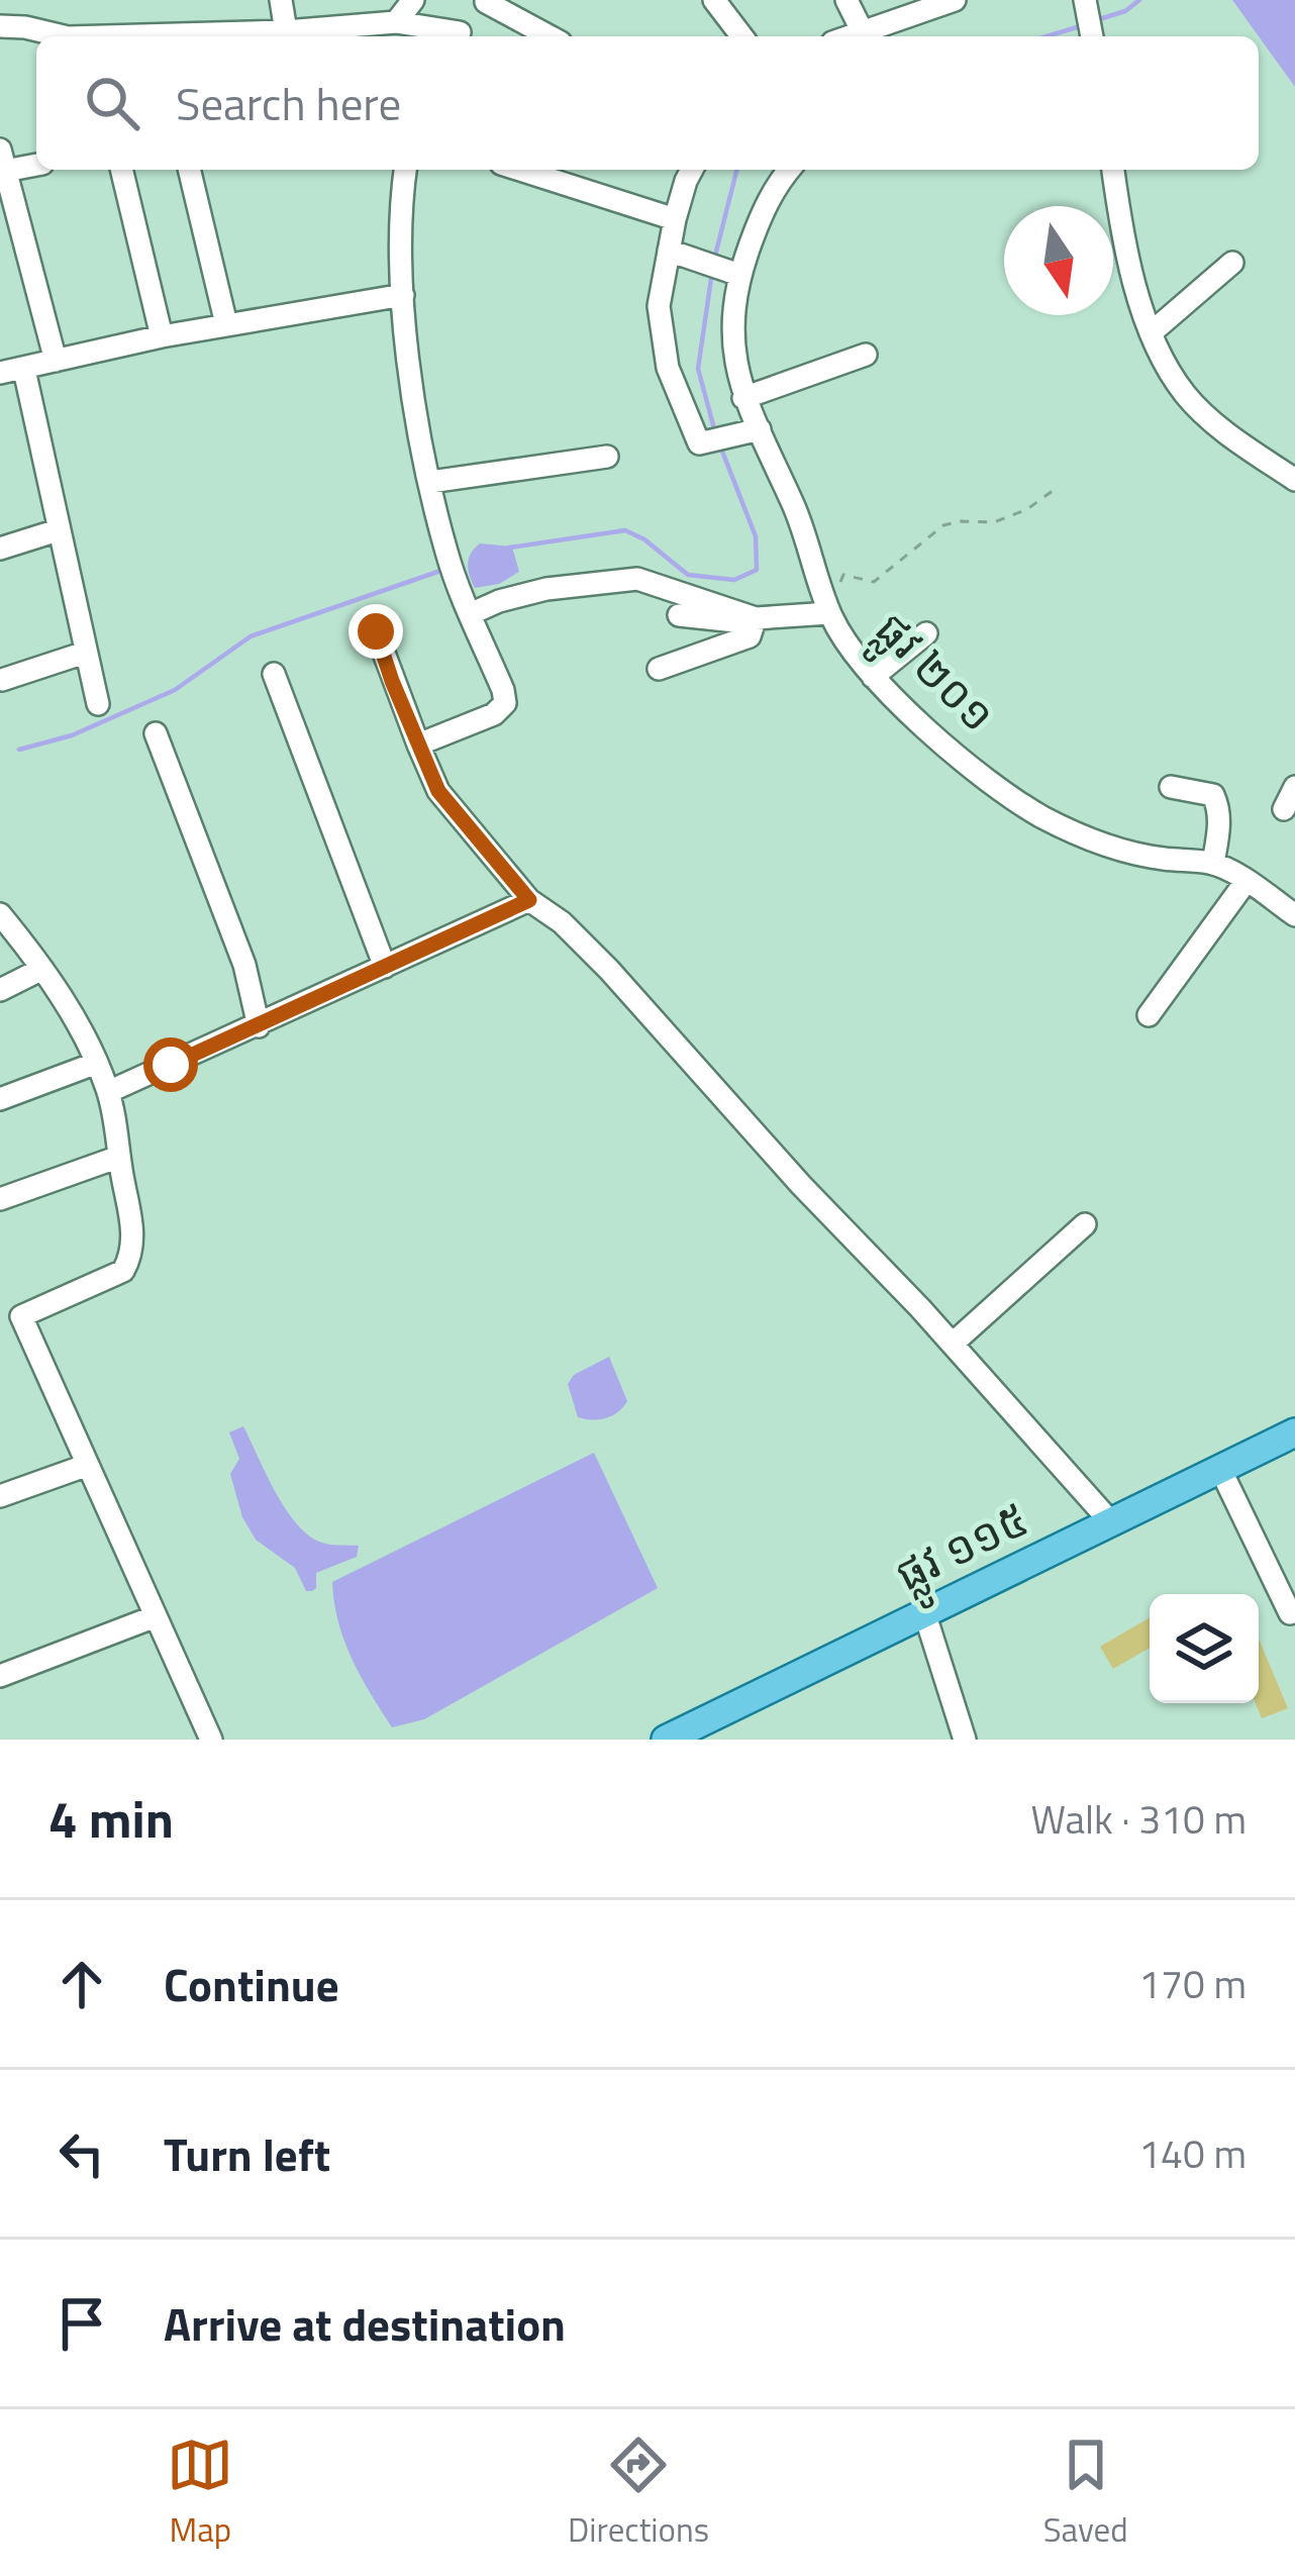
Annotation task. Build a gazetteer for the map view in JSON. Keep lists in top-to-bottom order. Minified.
{"streets":{"main road":["ផ្លូវ ១១៥"],"street":["ផ្លូវ ២០១"]},"north":"bottom","page":{"search":"Search here","heading":["4 min","Walk · 310 m"],"list":[["Continue","170 m"],["Turn left","140 m"],"Arrive at destination"],"nav":["Map","Directions","Saved"]}}
